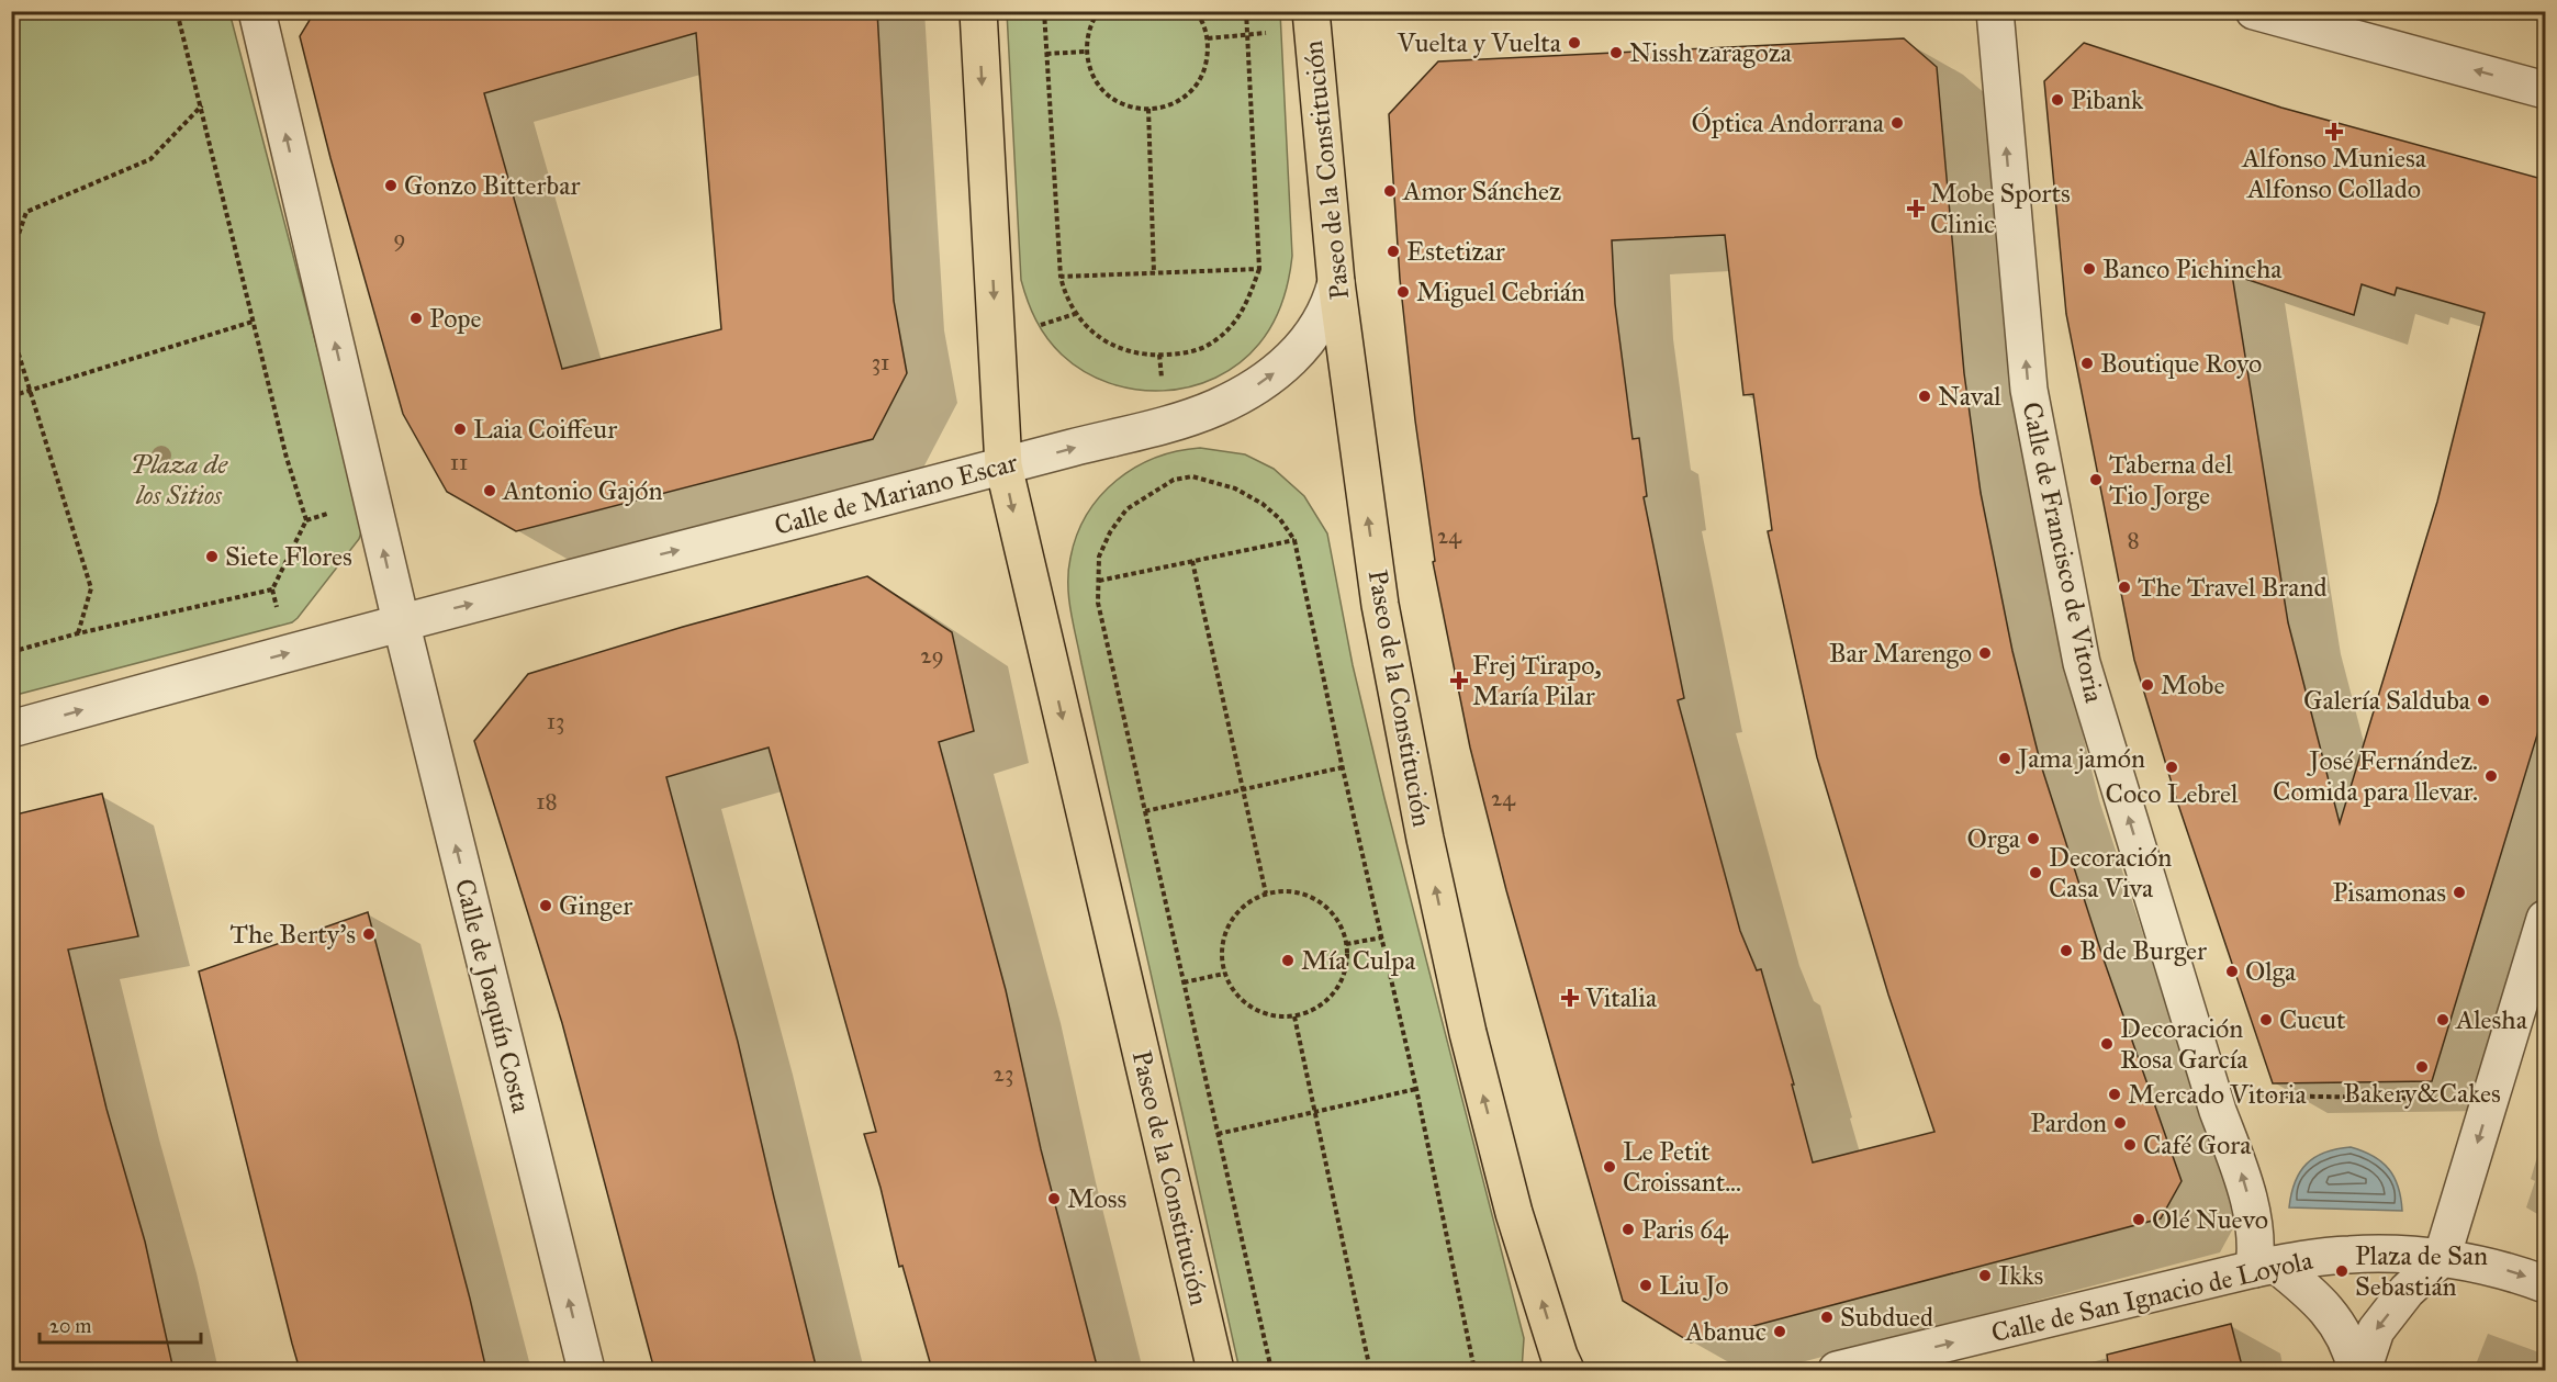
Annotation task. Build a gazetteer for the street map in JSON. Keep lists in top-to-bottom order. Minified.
{"streets":{"main road":["Paseo de la Constitución"],"street":["Calle de Mariano Escar","Calle de Francisco de Vitoria","Calle de Joaquín Costa","Calle de San Ignacio de Loyola"]},"crossings":[["Paseo de la Constitución","Calle de Mariano Escar"],["Calle de Mariano Escar","Calle de Joaquín Costa"],["Calle de Francisco de Vitoria","Calle de San Ignacio de Loyola"]],"one_way":["Calle de Mariano Escar","Calle de Francisco de Vitoria","Calle de Joaquín Costa","Calle de San Ignacio de Loyola"],"parks":["Plaza de los Sitios"],"places":{"other":["Vuelta y Vuelta","Nissh zaragoza","Pibank","Óptica Andorrana","Gonzo Bitterbar","Amor Sánchez","Estetizar","Banco Pichincha","Miguel Cebrián","Pope","Boutique Royo","Naval","Laia Coiffeur","Taberna del Tio Jorge","Antonio Gajón","Siete Flores","The Travel Brand","Bar Marengo","Mobe","Galería Salduba","Jama jamón","Coco Lebrel","José Fernández. Comida para llevar.","Orga","Decoración Casa Viva","Pisamonas","Ginger","The Berty's","B de Burger","Mía Culpa","Olga","Cucut","Alesha","Decoración Rosa García","Bakery&Cakes","Mercado Vitoria","Pardon","Café Gora","Le Petit Croissant...","Moss","Olé Nuevo","Paris 64","Plaza de San Sebastián","Ikks","Liu Jo","Subdued","Abanuc"],"health":["Alfonso Muniesa Alfonso Collado","Mobe Sports Clinic","Frej Tirapo, María Pilar","Vitalia"]},"house_numbers":["9","31","11","24","8","29","13","24","18","23"],"scale_bar":"20 m"}
